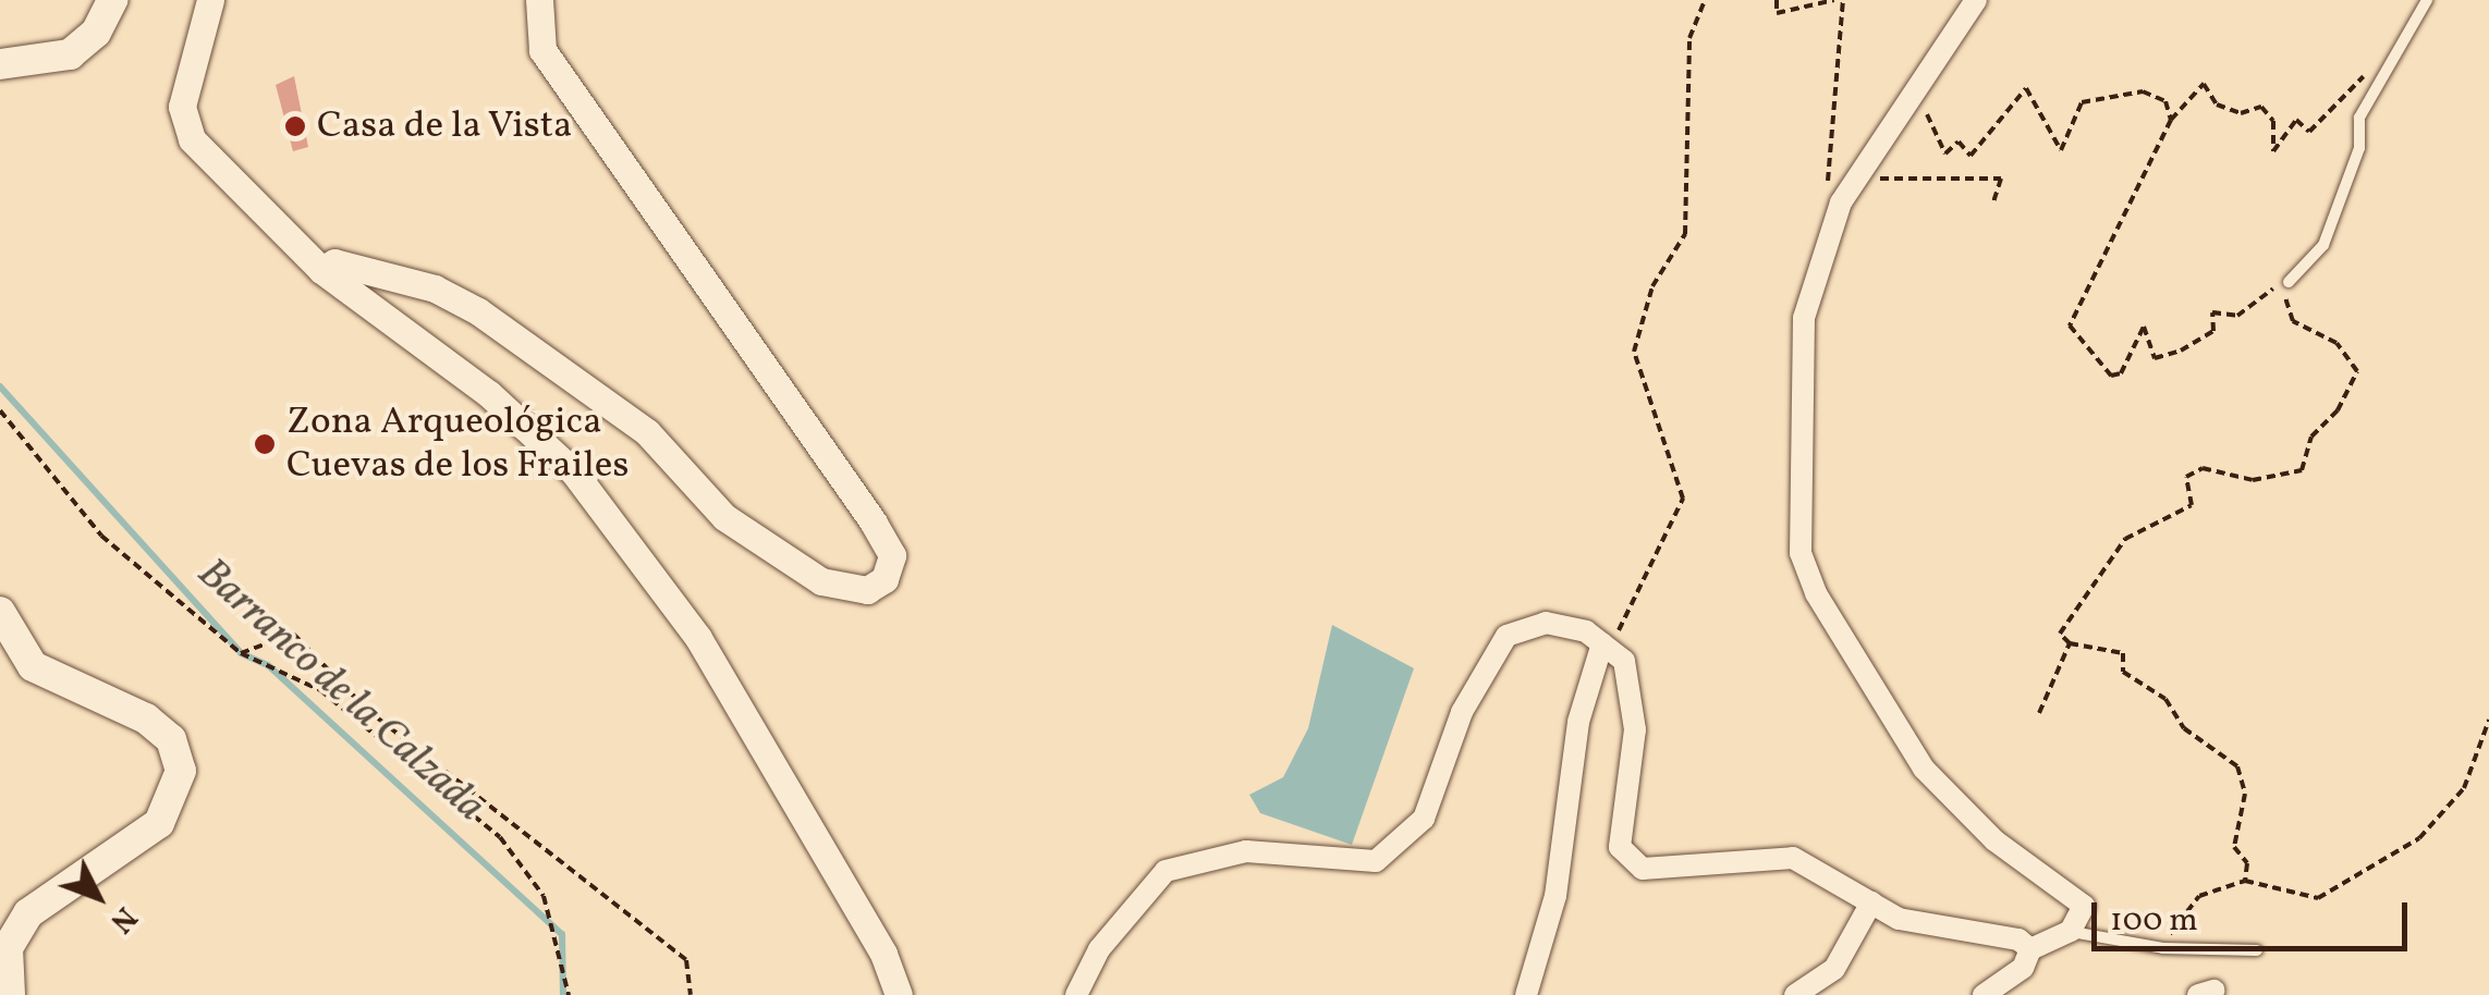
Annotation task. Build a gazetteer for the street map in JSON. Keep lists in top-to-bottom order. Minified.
{"water":["Barranco de la Calzada"],"places":["Casa de la Vista","Zona Arqueológica Cuevas de los Frailes"],"scale_bar":"100 m","north":"bottom right"}
